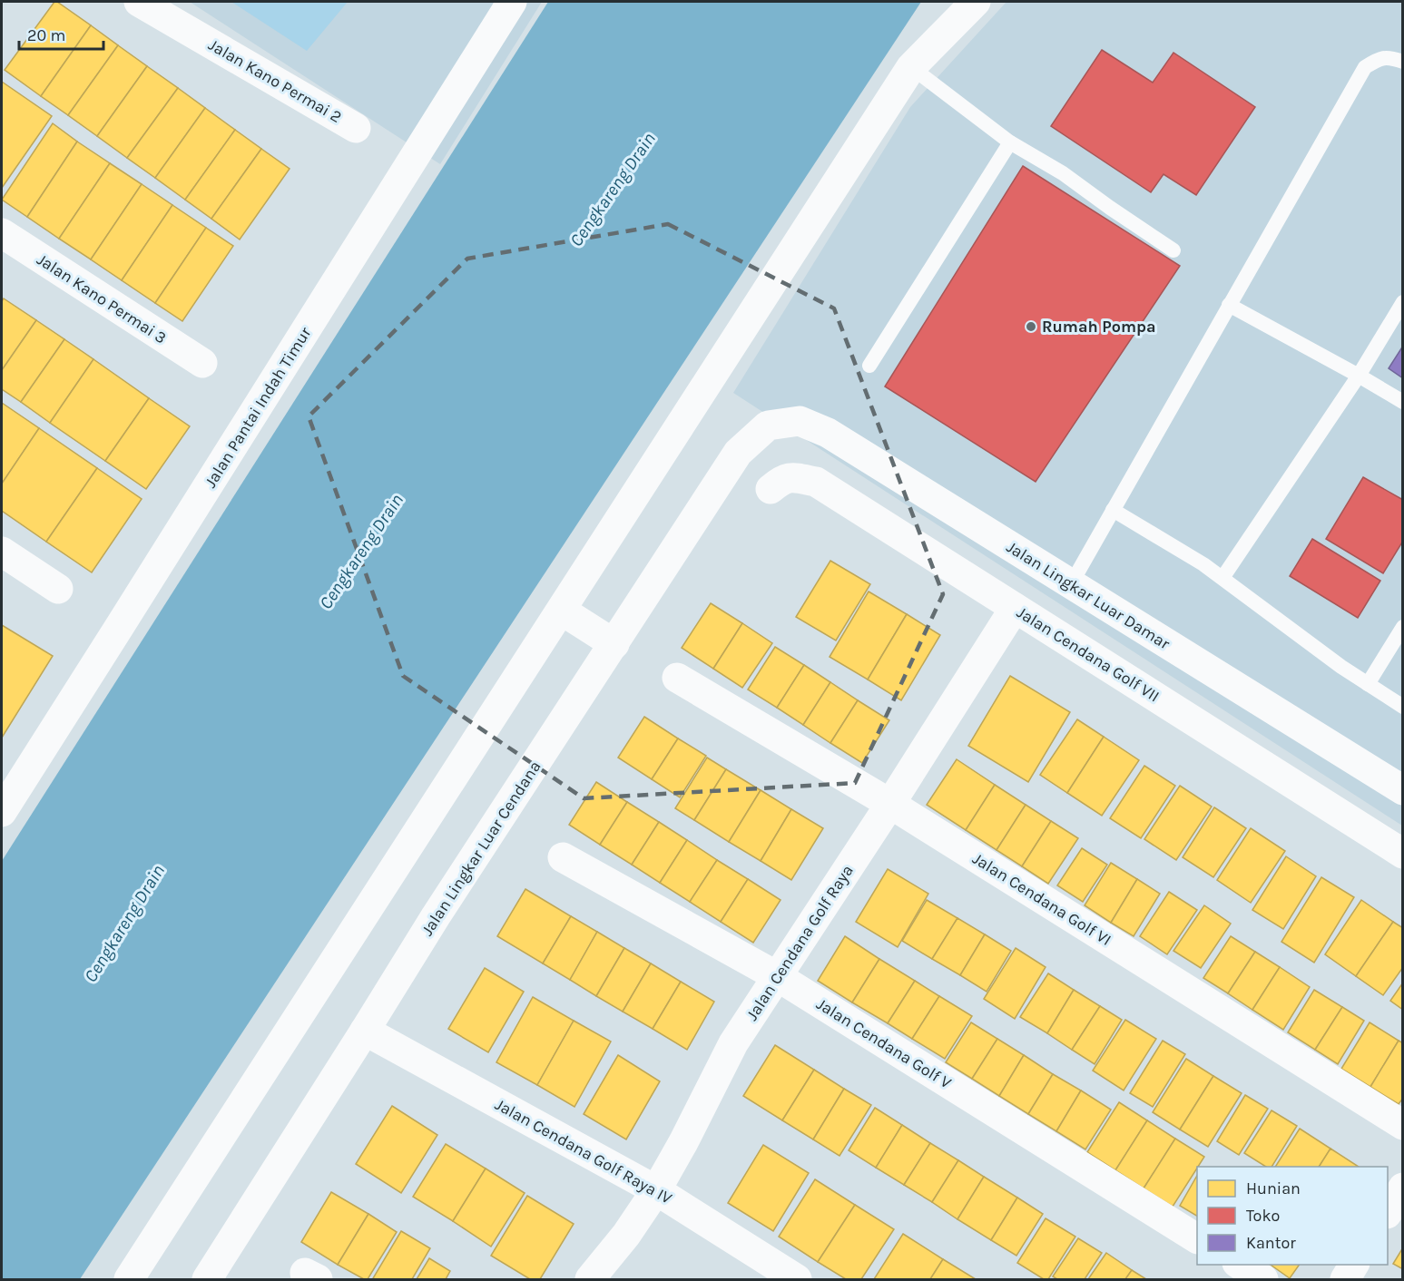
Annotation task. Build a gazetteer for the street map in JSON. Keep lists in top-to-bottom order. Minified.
{"streets":{"street":["Jalan Kano Permai 2","Jalan Kano Permai 3","Jalan Pantai Indah Timur","Jalan Lingkar Luar Damar","Jalan Cendana Golf VII","Jalan Lingkar Luar Cendana","Jalan Cendana Golf VI","Jalan Cendana Golf Raya","Jalan Cendana Golf V","Jalan Cendana Golf Raya IV"]},"crossings":[["Jalan Lingkar Luar Damar","Jalan Lingkar Luar Cendana"],["Jalan Cendana Golf VII","Jalan Cendana Golf Raya"],["Jalan Lingkar Luar Cendana","Jalan Cendana Golf Raya IV"],["Jalan Cendana Golf VI","Jalan Cendana Golf Raya"],["Jalan Cendana Golf Raya","Jalan Cendana Golf V"],["Jalan Cendana Golf Raya","Jalan Cendana Golf Raya IV"]],"water":["Cengkareng Drain"],"places":["Rumah Pompa"],"legend":["Hunian","Toko","Kantor"],"scale_bar":"20 m"}
